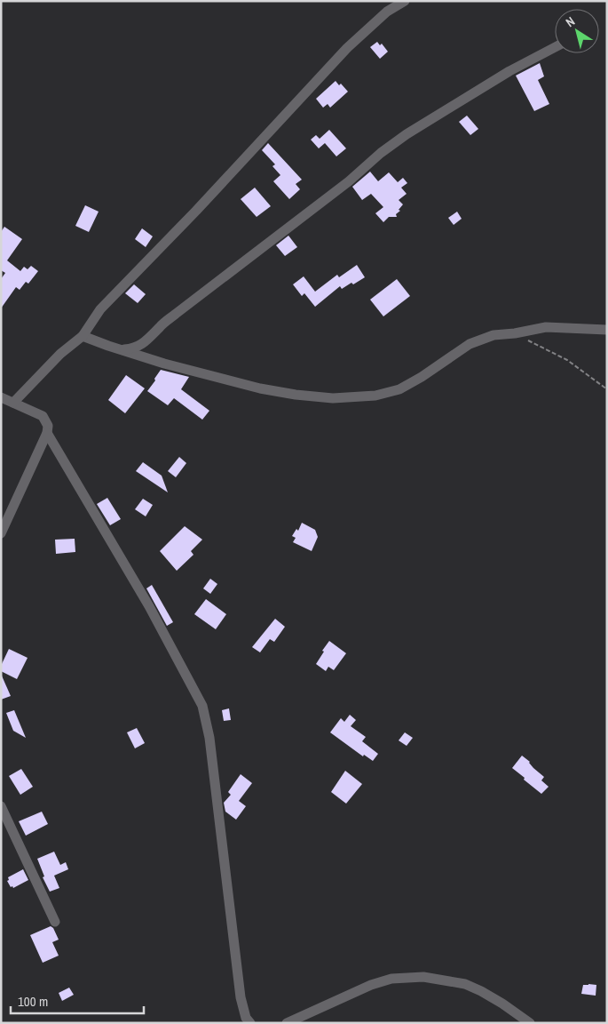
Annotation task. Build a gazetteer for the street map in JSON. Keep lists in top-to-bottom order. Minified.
{"scale_bar":"100 m","north":"top left"}
